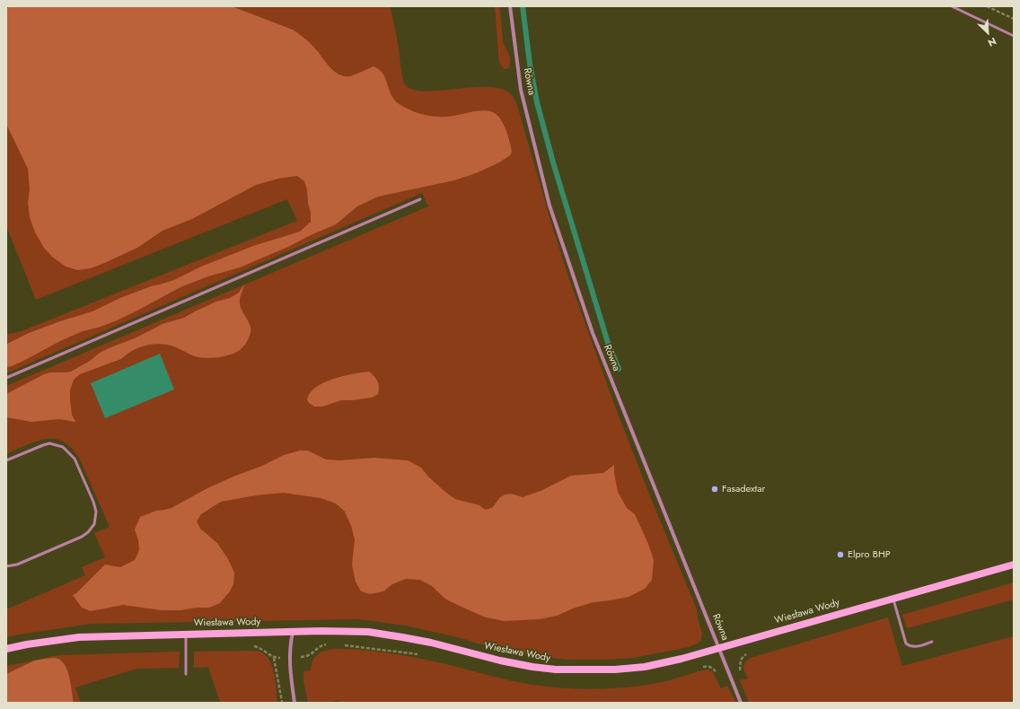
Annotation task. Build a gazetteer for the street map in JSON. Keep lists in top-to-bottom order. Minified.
{"streets":{"street":["Równa","Wiesława Wody"]},"crossings":[["Równa","Wiesława Wody"]],"places":["Fasadextar","Elpro BHP"],"north":"bottom right"}
